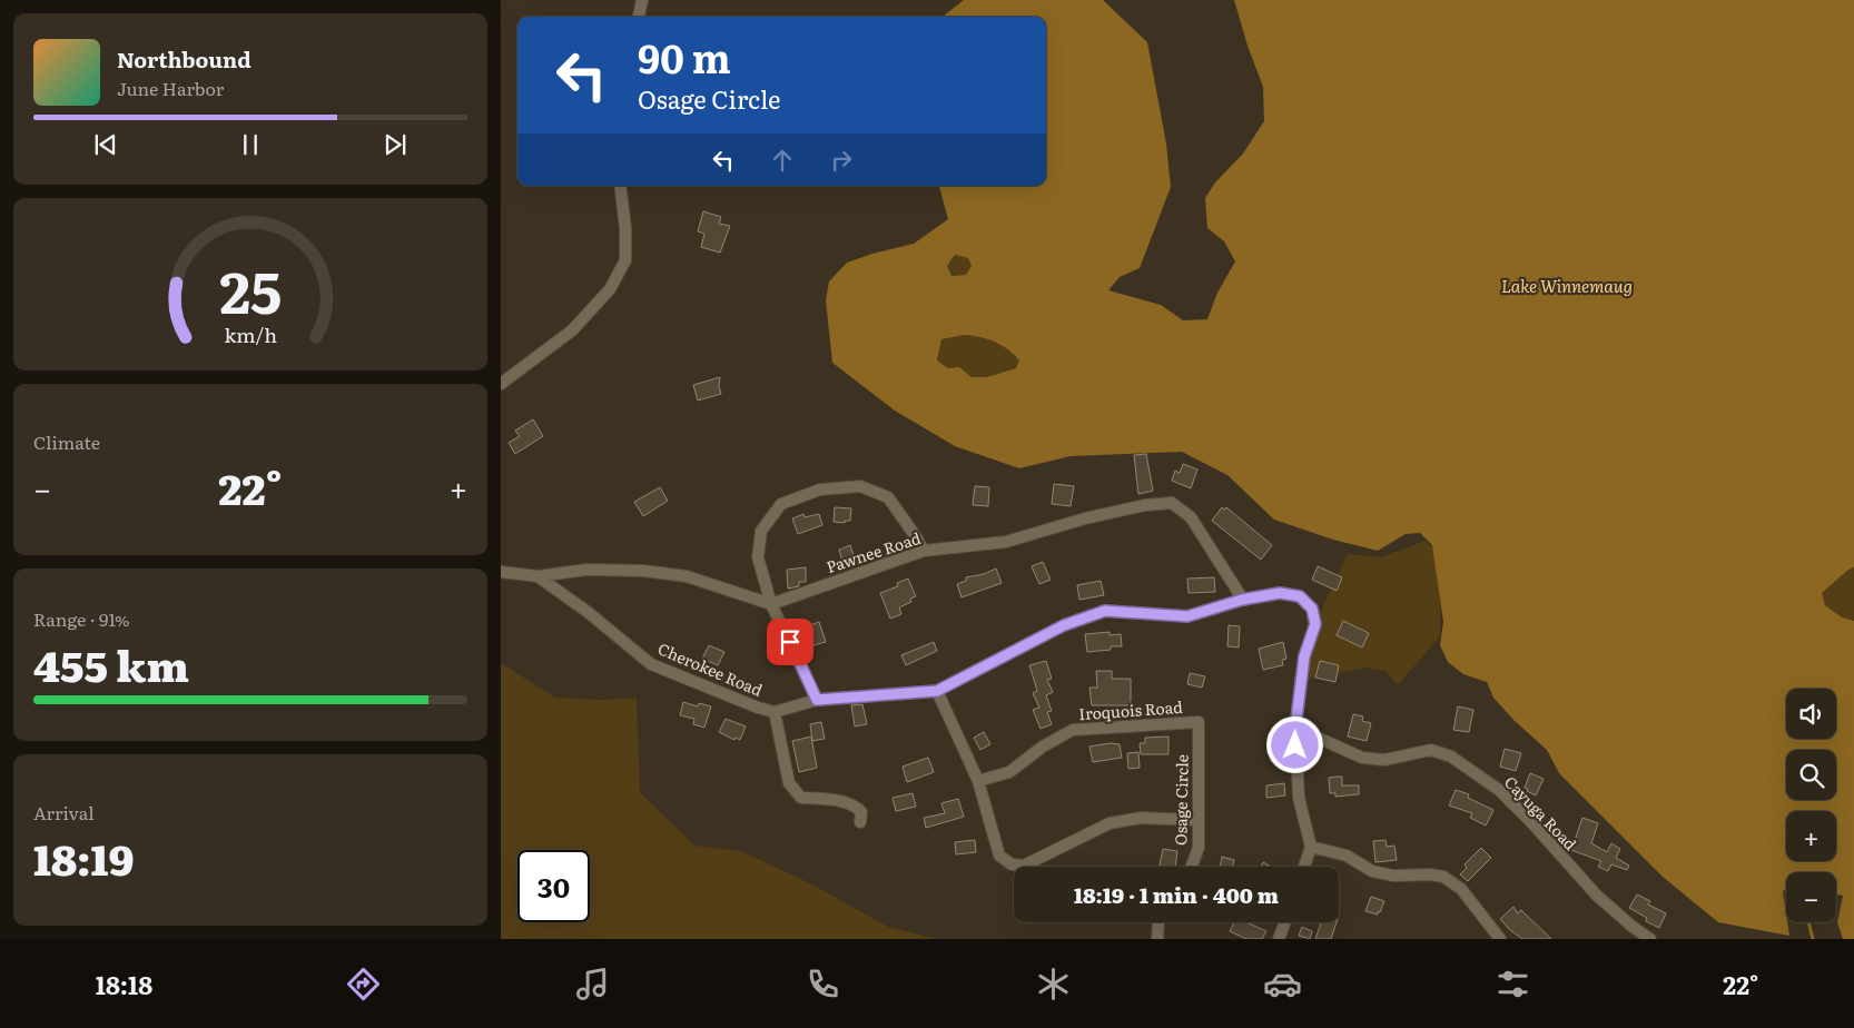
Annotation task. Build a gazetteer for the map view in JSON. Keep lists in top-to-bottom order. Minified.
{"streets":{"street":["Pawnee Road","Cherokee Road","Iroquois Road","Osage Circle","Cayuga Road"]},"crossings":[["Pawnee Road","Cherokee Road"],["Iroquois Road","Osage Circle"]],"water":["Lake Winnemaug"],"page":{"turn":["90 m","Osage Circle"],"song":["Northbound","June Harbor"],"tile":["Climate",["Range · 91%","455 km"],["Arrival","18:19"]],"heat":["−","22°","+"],"map_buttons":["+","−"],"limit":"30","trip":"18:19 · 1 min · 400 m","tabs":["18:18","22°"],"gauge":["25","km/h"]}}
